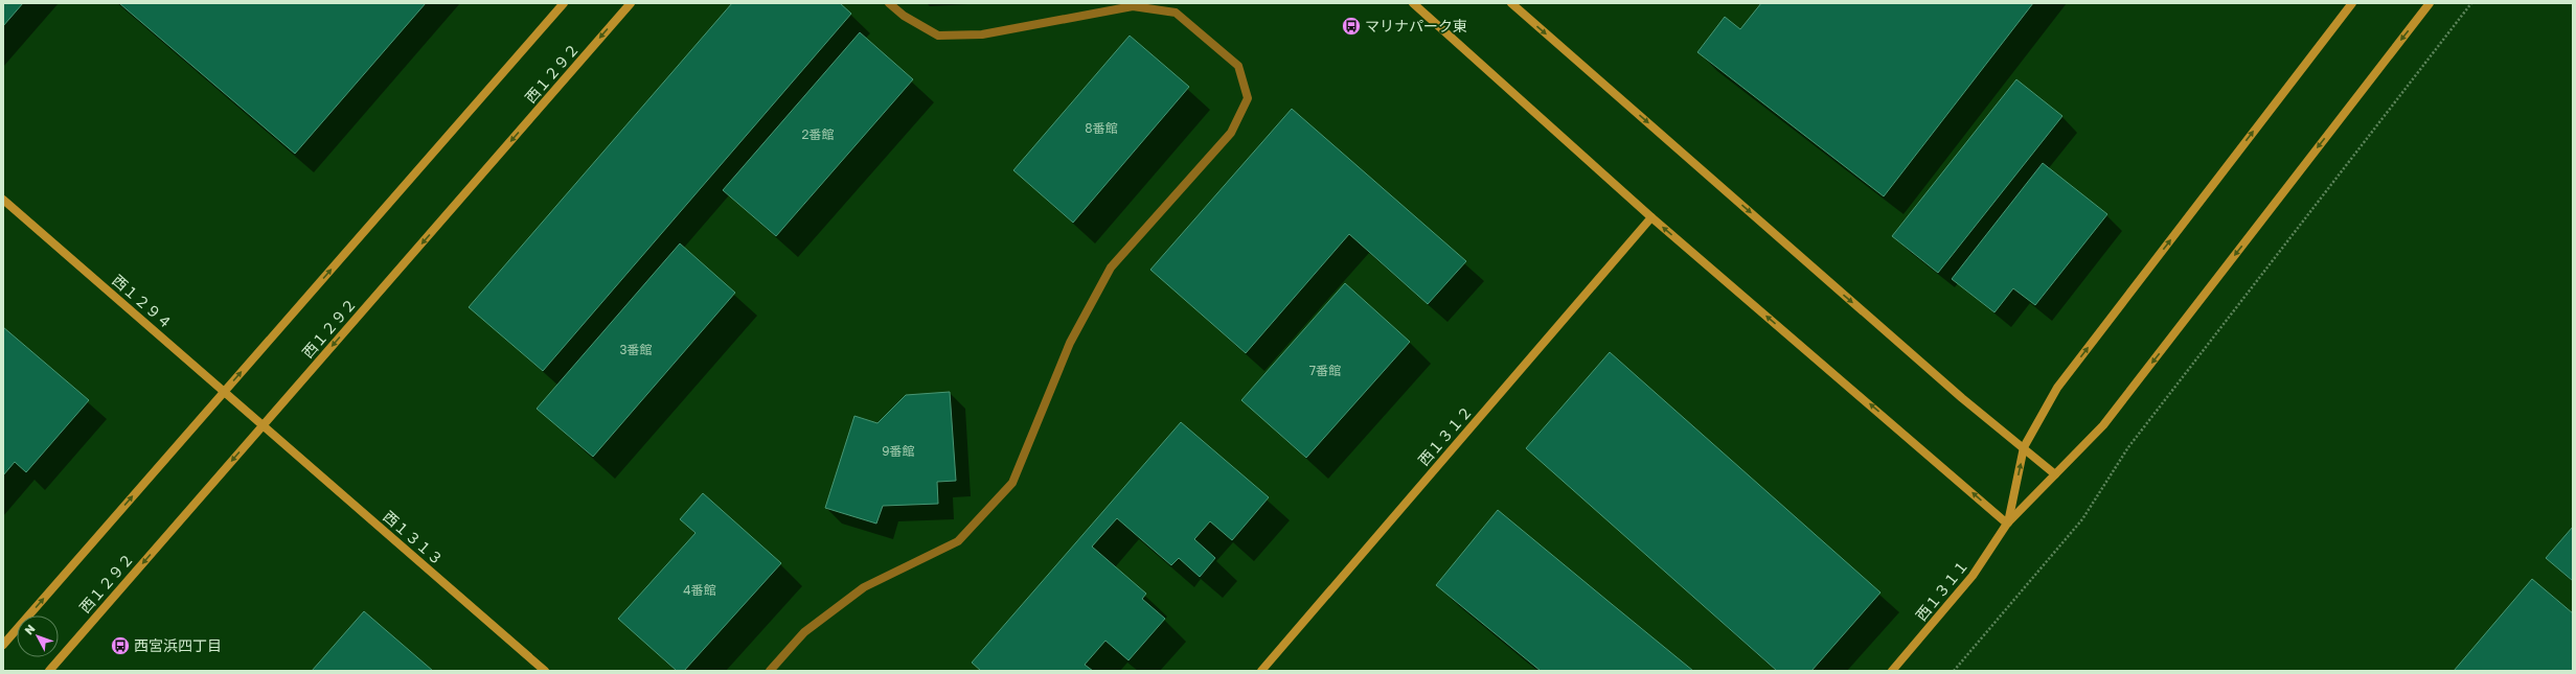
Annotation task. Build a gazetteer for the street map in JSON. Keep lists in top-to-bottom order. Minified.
{"streets":{"street":["西１２９２","西１２９４","西１３１２","西１３１３","西１３１１"]},"crossings":[["西１２９２","西１２９４"],["西１２９２","西１３１３"],["西１２９４","西１３１３"]],"places":{"bus stop":["マリナパーク東","西宮浜四丁目"]},"house_numbers":["8番館","2番館","3番館","7番館","9番館","4番館"],"north":"top left"}
